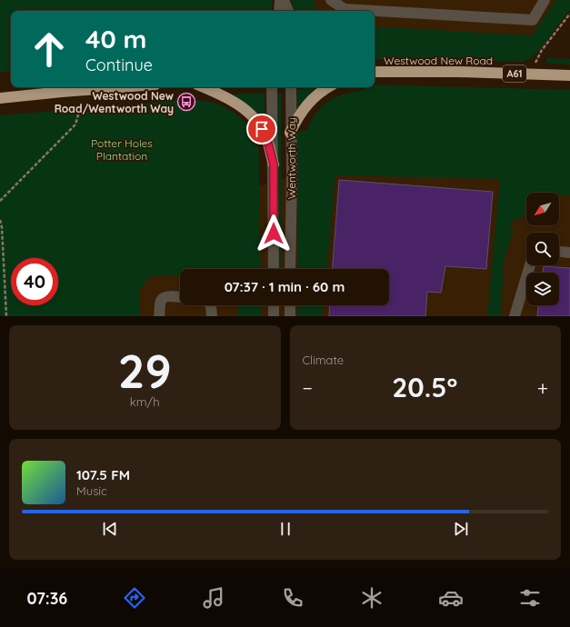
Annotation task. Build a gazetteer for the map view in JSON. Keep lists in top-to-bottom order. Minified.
{"streets":{"highway":["Westwood New Road","A61"],"street":["Wentworth Way"]},"parks":["Potter Holes Plantation"],"places":{"bus stop":["Westwood New Road/Wentworth Way"]},"north":"bottom left","page":{"turn":["40 m","Continue"],"limit":"40","trip":"07:37 · 1 min · 60 m","tile":[["29","km/h"],"Climate"],"heat":["−","20.5°","+"],"song":["107.5 FM","Music"],"tabs":"07:36"}}
